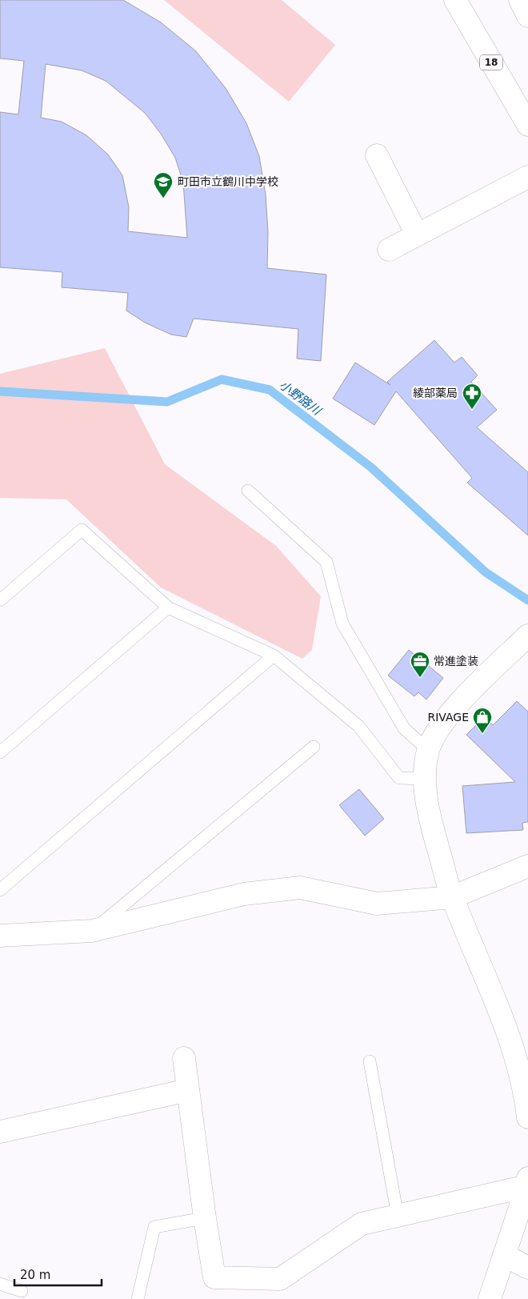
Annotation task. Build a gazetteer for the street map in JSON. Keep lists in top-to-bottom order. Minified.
{"streets":{"street":["18"]},"water":["小野路川"],"places":{"school or university":["町田市立鶴川中学校"],"pharmacy":["綾部薬局"],"office":["常進塗装"],"shop":["RIVAGE"]},"scale_bar":"20 m"}
